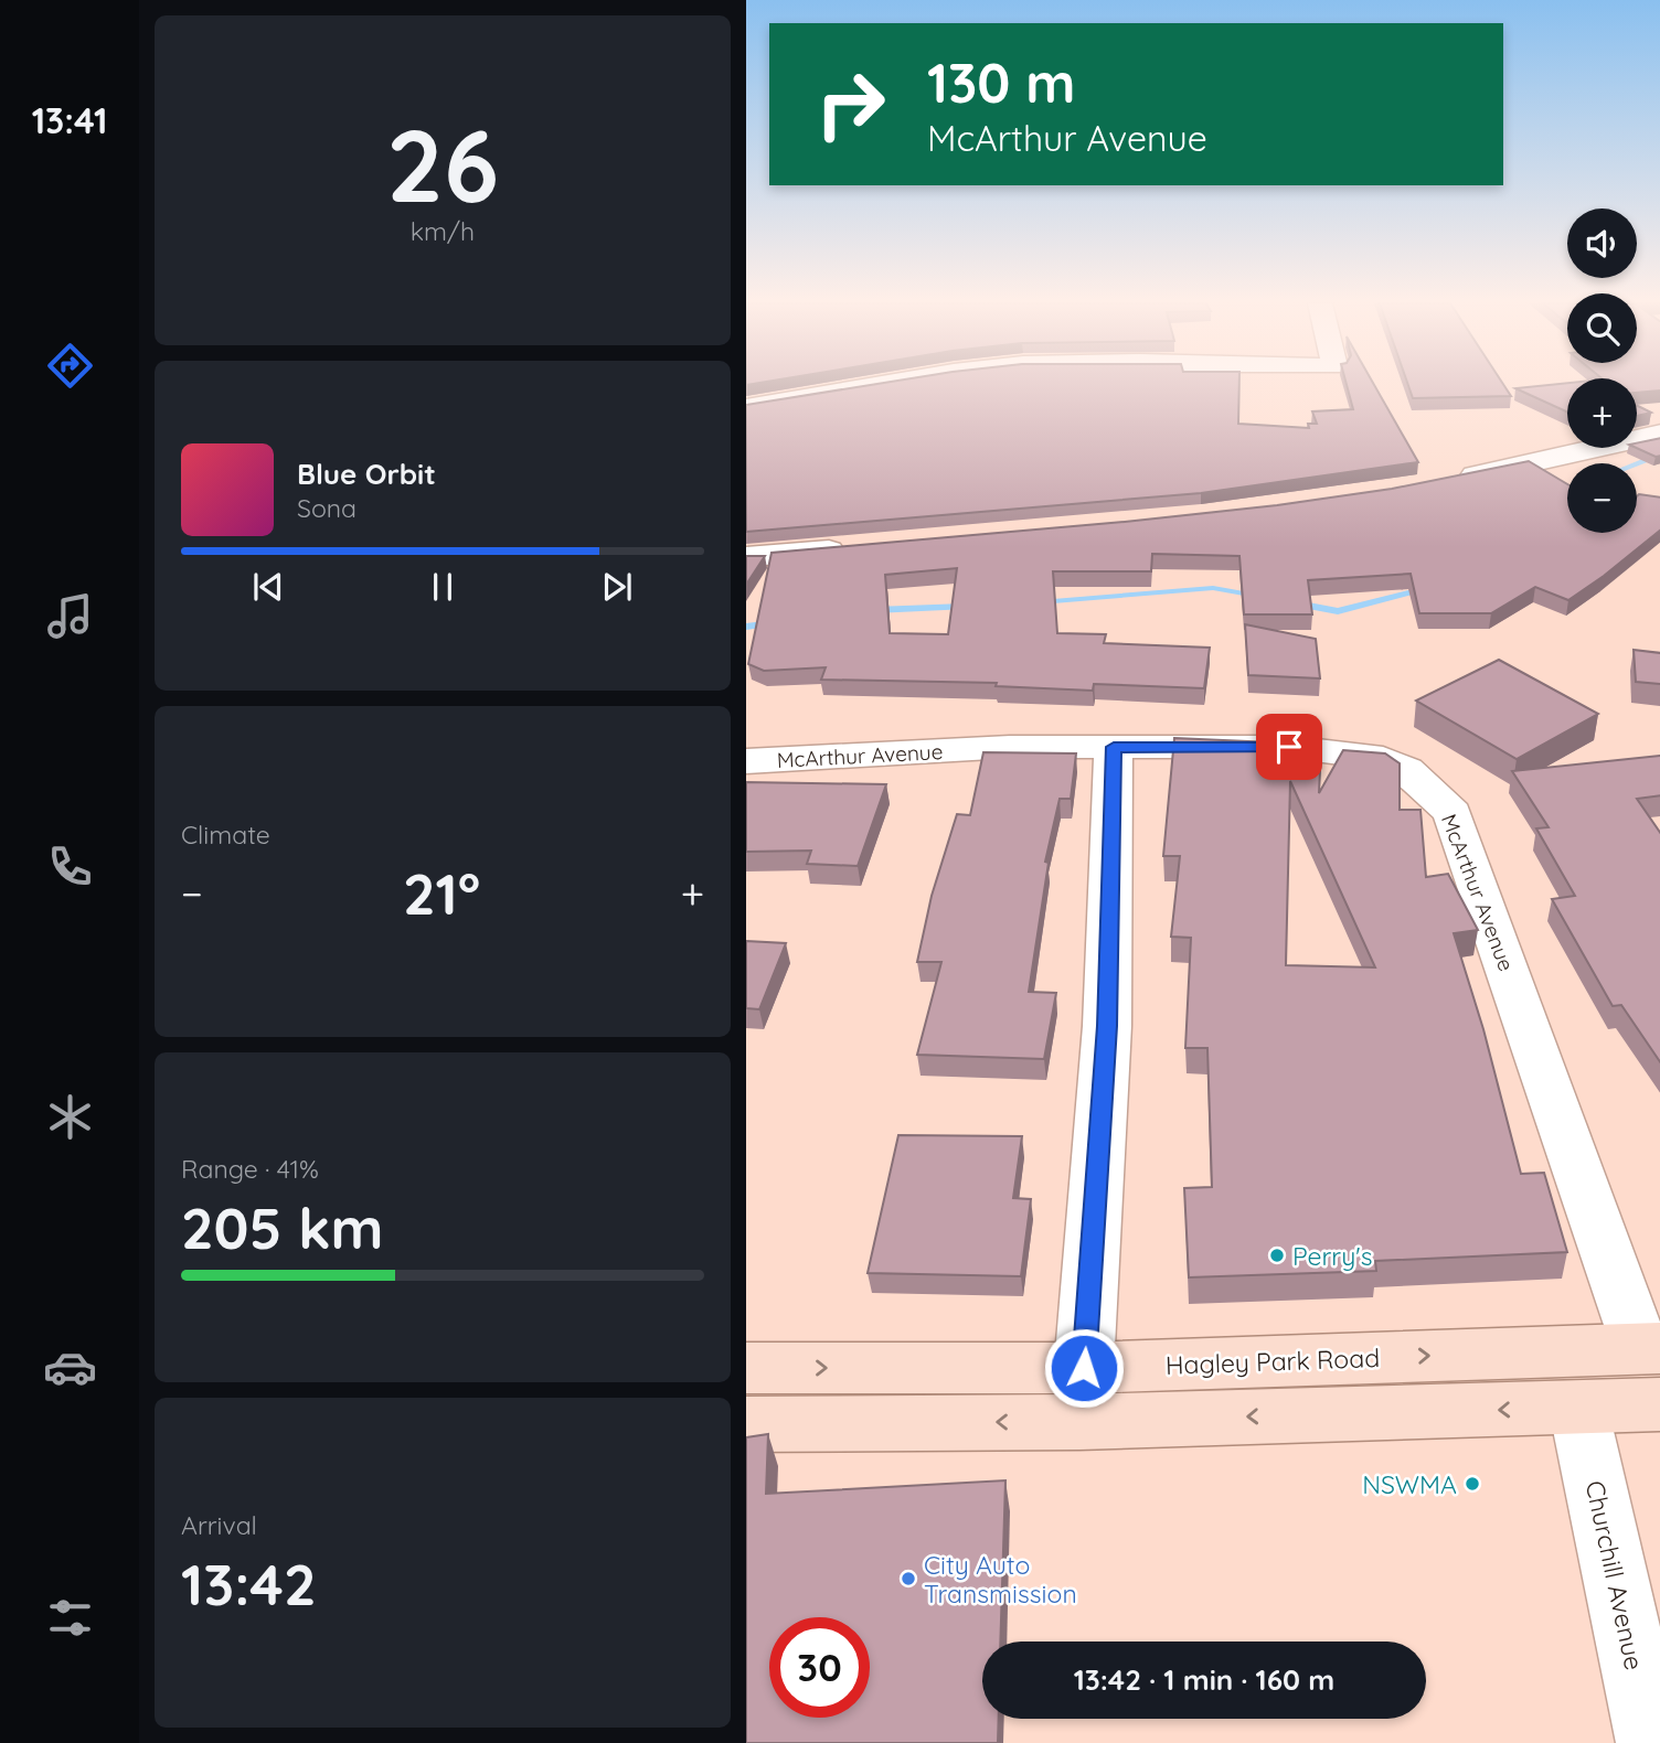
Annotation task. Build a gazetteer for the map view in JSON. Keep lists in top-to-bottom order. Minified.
{"streets":{"main road":["Hagley Park Road"],"street":["McArthur Avenue","Churchill Avenue"]},"crossings":[["McArthur Avenue","Hagley Park Road"]],"places":["Perry's","NSWMA","City Auto Transmission"],"page":{"tabs":"13:41","tile":[["26","km/h"],"Climate",["Range · 41%","205 km"],["Arrival","13:42"]],"turn":["130 m","McArthur Avenue"],"map_buttons":["+","−"],"song":["Blue Orbit","Sona"],"heat":["−","21°","+"],"limit":"30","trip":"13:42 · 1 min · 160 m"}}
